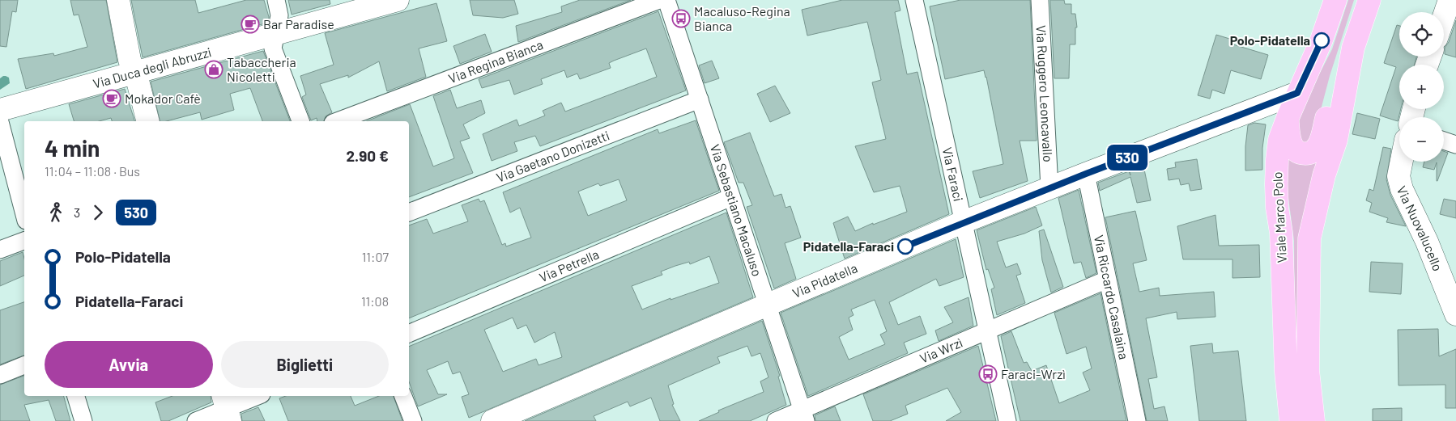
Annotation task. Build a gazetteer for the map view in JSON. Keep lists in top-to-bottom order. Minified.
{"streets":{"main road":["Viale Marco Polo"],"street":["Via Regina Bianca","Via Duca degli Abruzzi","Via Ruggero Leoncavallo","Via Gaetano Donizetti","Via Faraci","Via Sebastiano Macaluso","Via Nuovalucello","Via Petrella","Via Pidatella","Via Riccardo Casalaina","Via Wrzì"]},"crossings":[["Via Ruggero Leoncavallo","Via Pidatella"],["Via Gaetano Donizetti","Via Sebastiano Macaluso"],["Via Faraci","Via Pidatella"],["Via Faraci","Via Wrzì"],["Via Sebastiano Macaluso","Via Petrella"],["Via Sebastiano Macaluso","Via Pidatella"],["Via Sebastiano Macaluso","Via Wrzì"],["Viale Marco Polo","Via Pidatella"],["Via Pidatella","Via Riccardo Casalaina"],["Via Riccardo Casalaina","Via Wrzì"]],"places":{"bus stop":["Macaluso-Regina Bianca","Faraci-Wrzì"],"cafe":["Bar Paradise","Mokador Cafè"],"other":["Polo-Pidatella","Pidatella-Faraci"],"shop":["Tabaccheria Nicoletti"]},"lines":["bus line 530"],"page":{"on_map":"530","map_buttons":["+","−"],"heading":["4 min","11:04 – 11:08 · Bus","2.90 €"],"legs":["3","530"],"list":[{"name":"Polo-Pidatella","value":"11:07"},{"name":"Pidatella-Faraci","value":"11:08"}],"buttons":["Avvia","Biglietti"]}}
